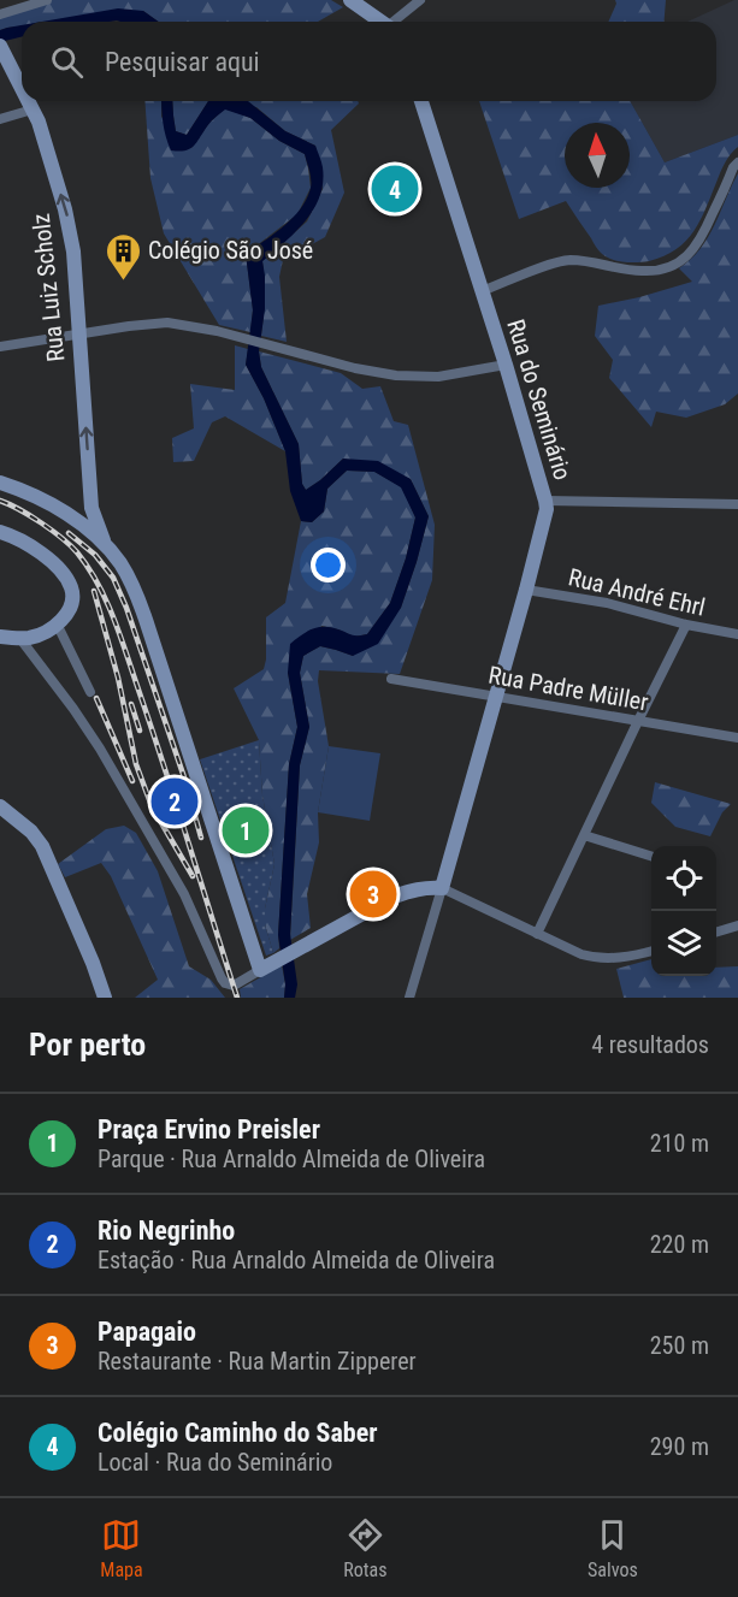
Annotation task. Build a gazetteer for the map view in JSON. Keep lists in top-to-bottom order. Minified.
{"streets":{"street":["Rua Luiz Scholz","Rua do Seminário","Rua André Ehrl","Rua Padre Müller"]},"crossings":[["Rua do Seminário","Rua André Ehrl"],["Rua do Seminário","Rua Padre Müller"]],"one_way":["Rua Luiz Scholz"],"places":{"building":["Colégio São José"]},"north":"top","page":{"search":"Pesquisar aqui","pins":["4","2","1","3"],"heading":["Por perto","4 resultados"],"list":[{"mark":"1","name":"Praça Ervino Preisler","note":"Parque · Rua Arnaldo Almeida de Oliveira","value":"210 m"},{"mark":"2","name":"Rio Negrinho","note":"Estação · Rua Arnaldo Almeida de Oliveira","value":"220 m"},{"mark":"3","name":"Papagaio","note":"Restaurante · Rua Martin Zipperer","value":"250 m"},{"mark":"4","name":"Colégio Caminho do Saber","note":"Local · Rua do Seminário","value":"290 m"}],"nav":["Mapa","Rotas","Salvos"]}}
